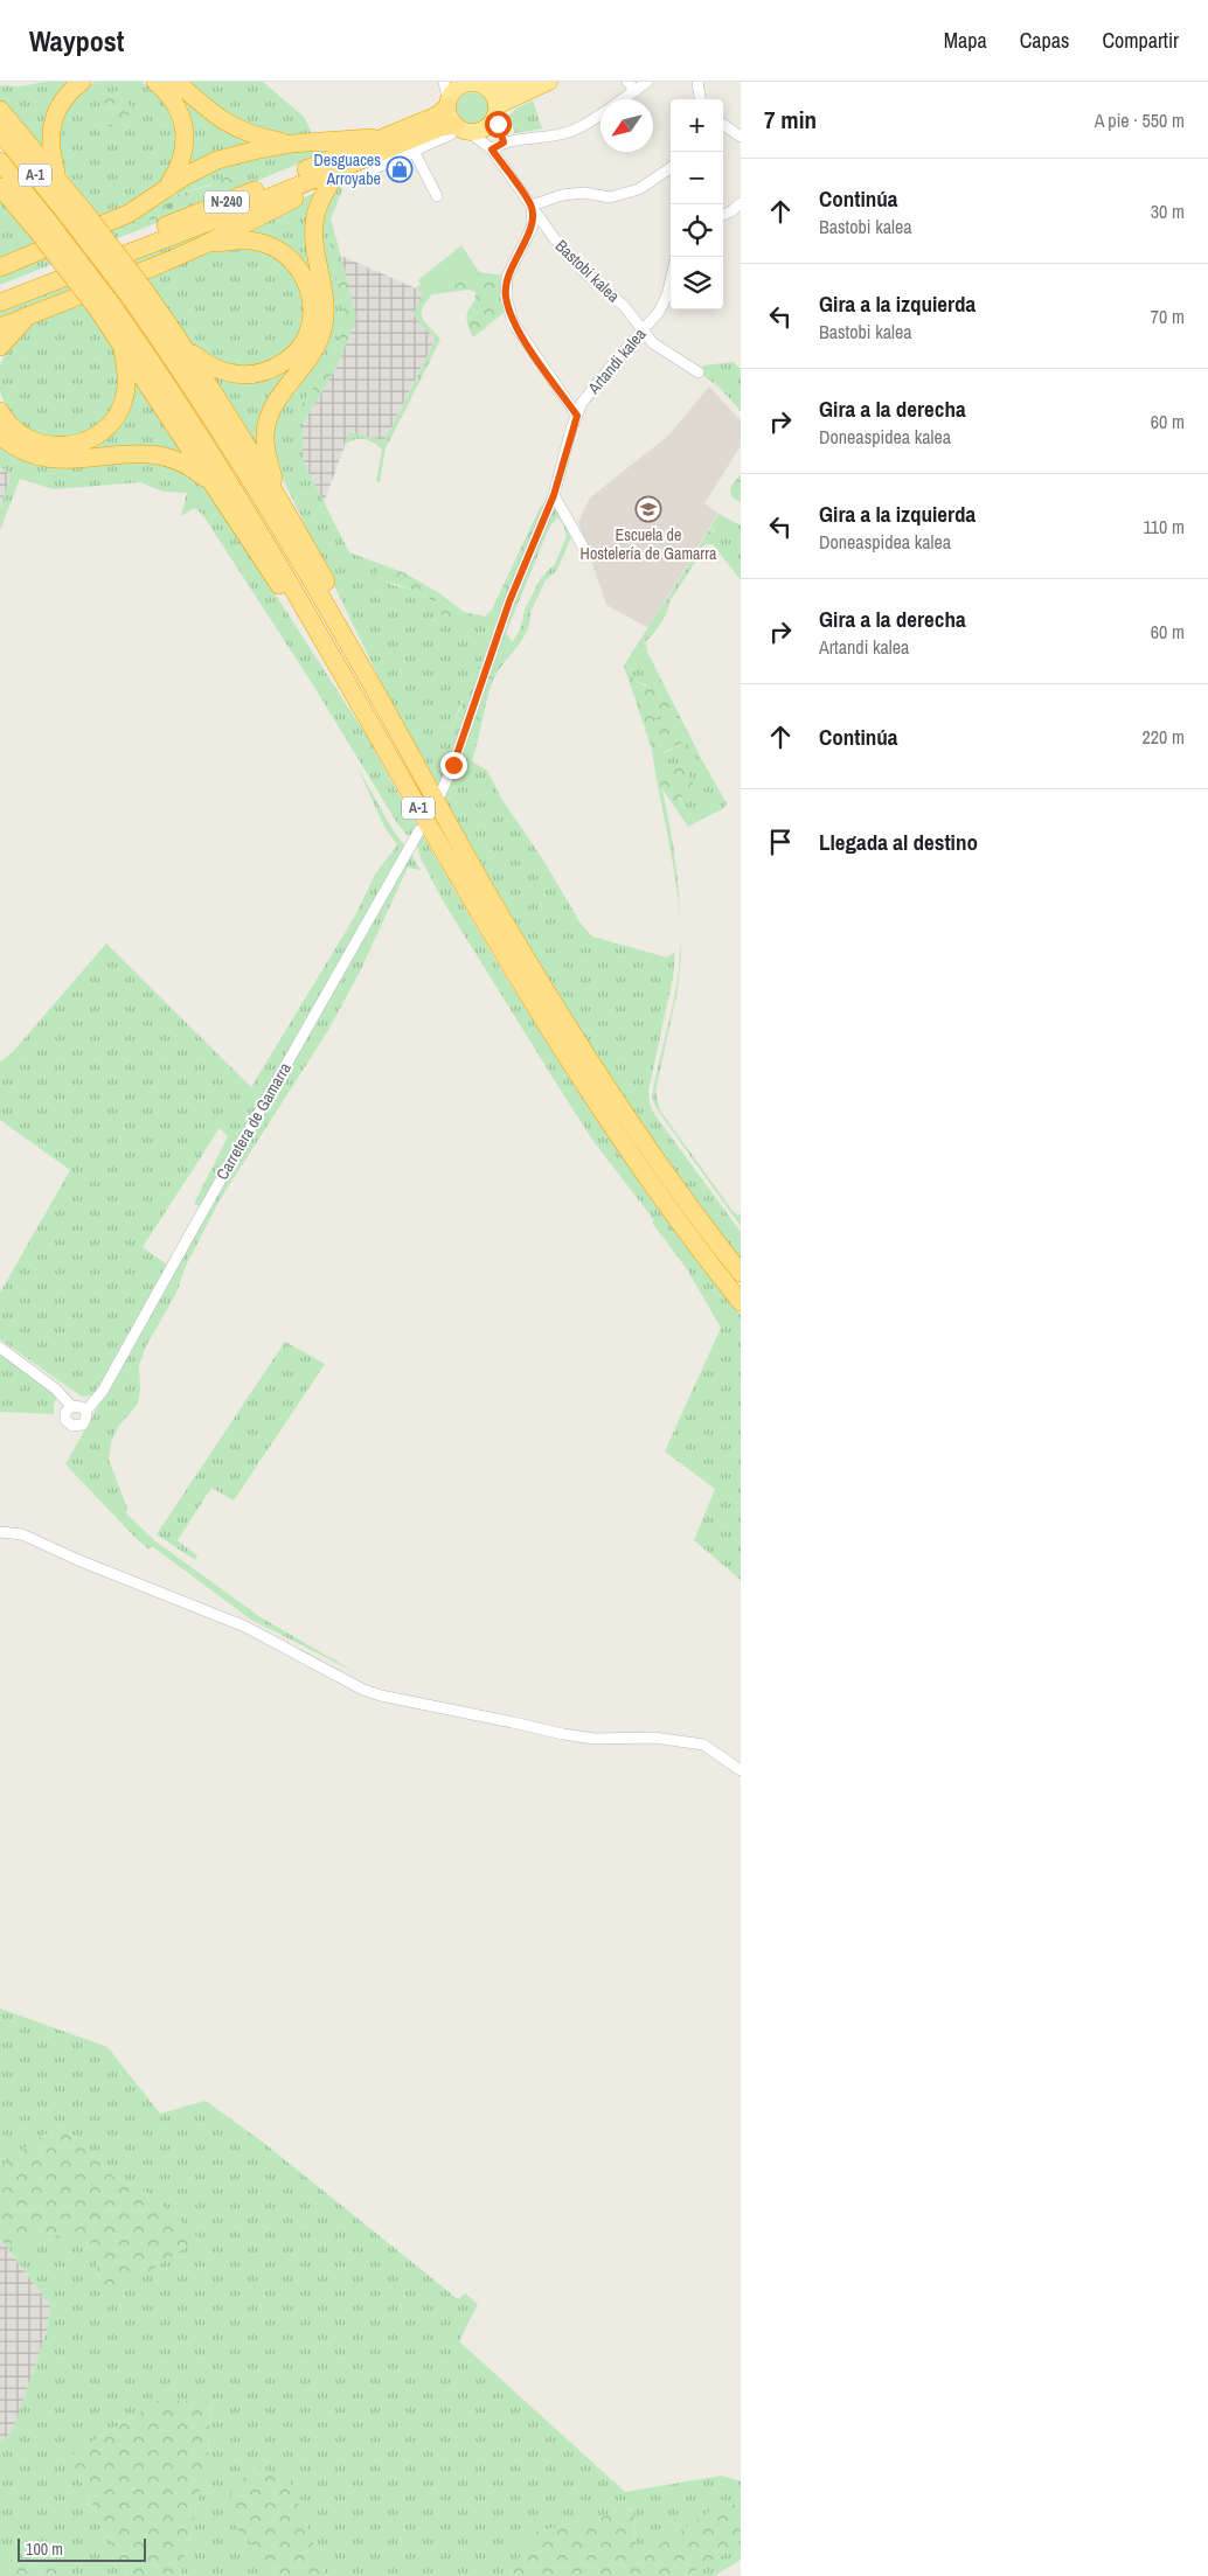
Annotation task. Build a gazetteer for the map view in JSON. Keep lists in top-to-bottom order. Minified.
{"streets":{"highway":["A-1","N-240"],"street":["Bastobi kalea","Artandi kalea","Carretera de Gamarra"]},"crossings":[["N-240","Bastobi kalea"],["Bastobi kalea","Artandi kalea"]],"places":{"shop":["Desguaces Arroyabe"],"school or university":["Escuela de Hostelería de Gamarra"]},"scale_bar":"100 m","north":"bottom left","page":{"header":"Waypost","nav":["Mapa","Capas","Compartir"],"heading":["7 min","A pie · 550 m"],"map_buttons":["+","−"],"list":[["Continúa","Bastobi kalea","30 m"],["Gira a la izquierda","Bastobi kalea","70 m"],["Gira a la derecha","Doneaspidea kalea","60 m"],["Gira a la izquierda","Doneaspidea kalea","110 m"],["Gira a la derecha","Artandi kalea","60 m"],["Continúa","220 m"],"Llegada al destino"],"scale":"100 m"}}
